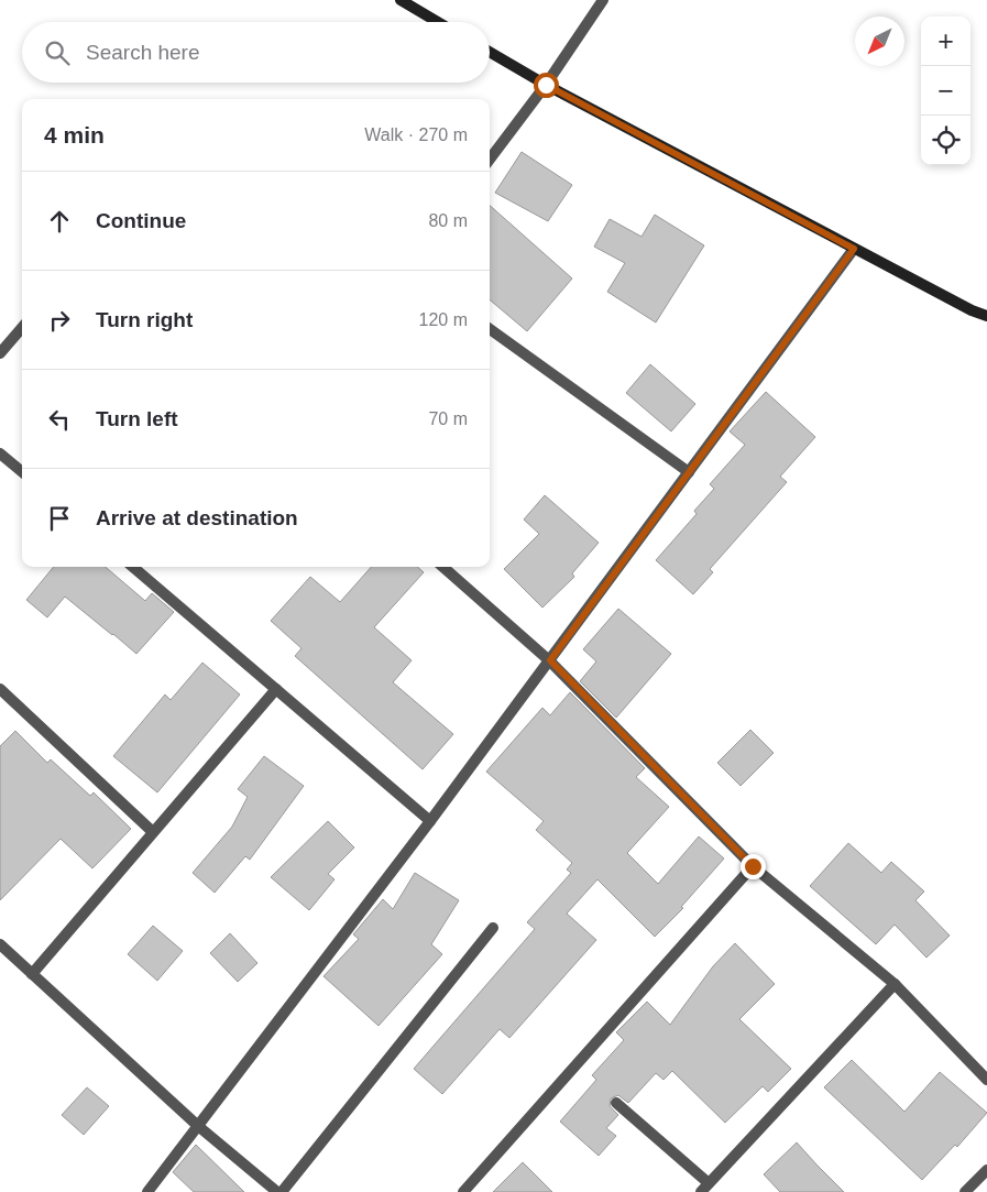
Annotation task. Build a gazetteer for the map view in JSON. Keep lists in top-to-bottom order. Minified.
{"north":"bottom left","page":{"map_buttons":["+","−"],"search":"Search here","heading":["4 min","Walk · 270 m"],"list":[["Continue","80 m"],["Turn right","120 m"],["Turn left","70 m"],"Arrive at destination"]}}
